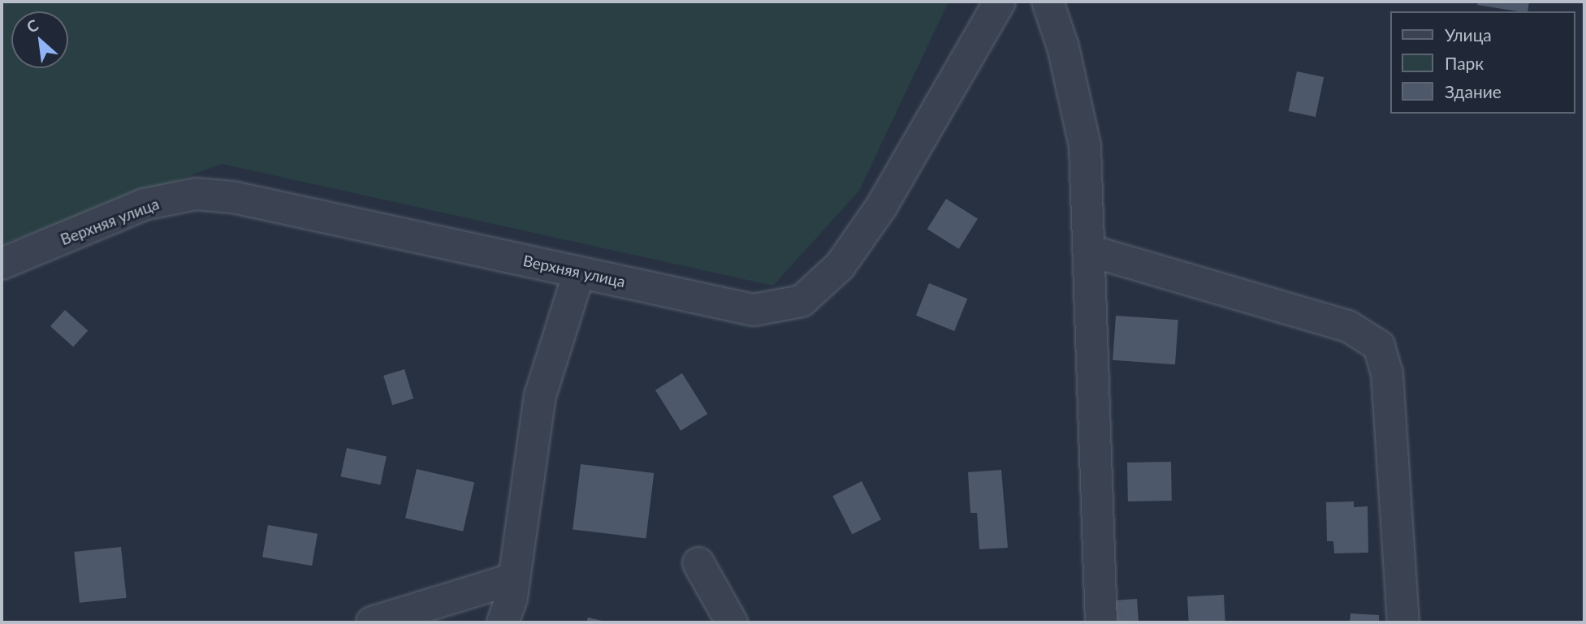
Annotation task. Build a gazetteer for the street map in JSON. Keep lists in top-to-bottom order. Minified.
{"streets":{"street":["Верхняя улица"]},"legend":["Улица","Парк","Здание"],"north":"top left"}
